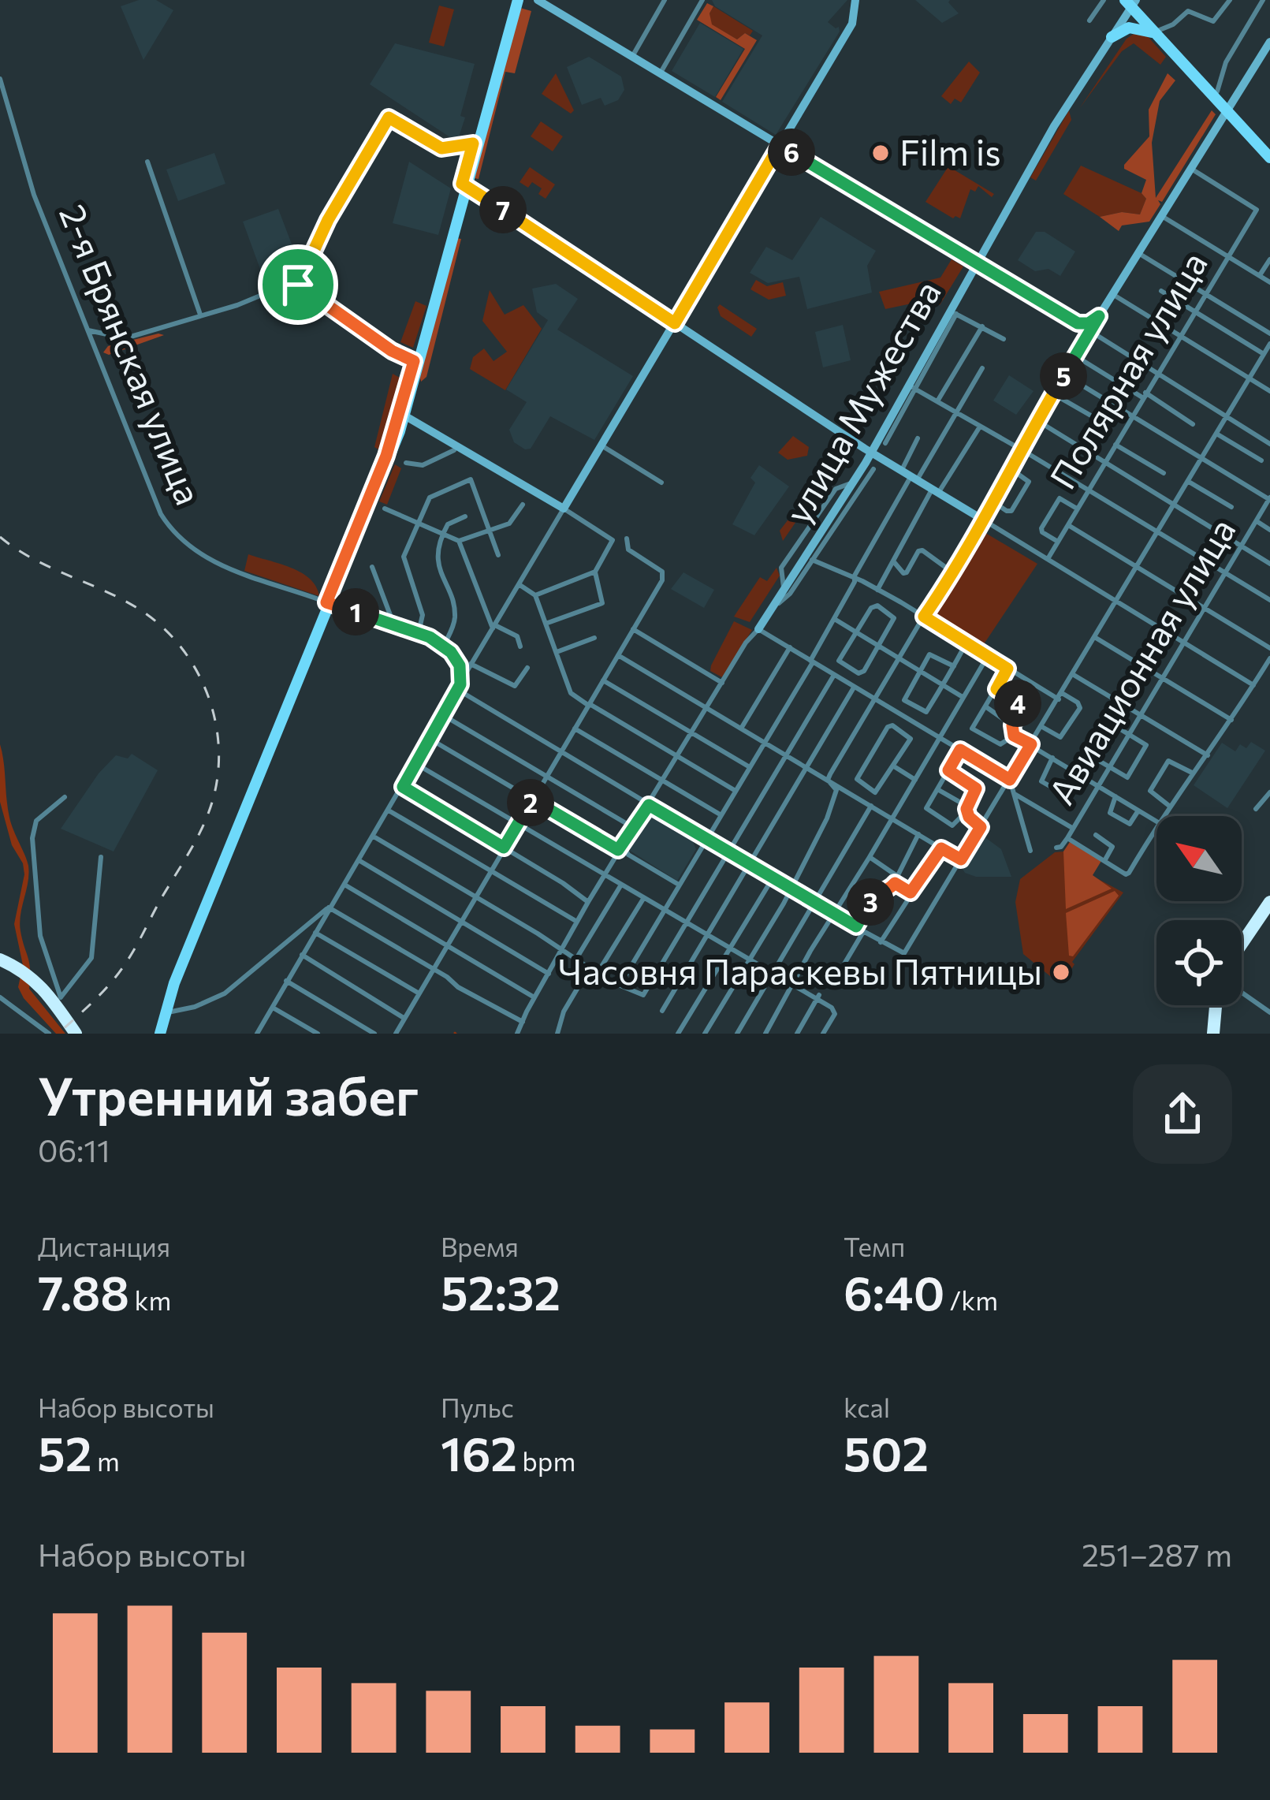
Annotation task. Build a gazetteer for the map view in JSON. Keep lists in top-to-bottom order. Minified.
{"streets":{"street":["2-я Брянская улица","Полярная улица","улица Мужества","Авиационная улица"]},"places":["Film is","Часовня Параскевы Пятницы"],"north":"top left","page":{"pins":["6","7","5","1","4","2","3"],"heading":["Утренний забег","06:11"],"stats":[["Дистанция","7.88 km"],["Время","52:32"],["Темп","6:40 /km"],["Набор высоты","52 m"],["Пульс","162 bpm"],["kcal","502"]],"chart":["Набор высоты","251–287 m"]}}
